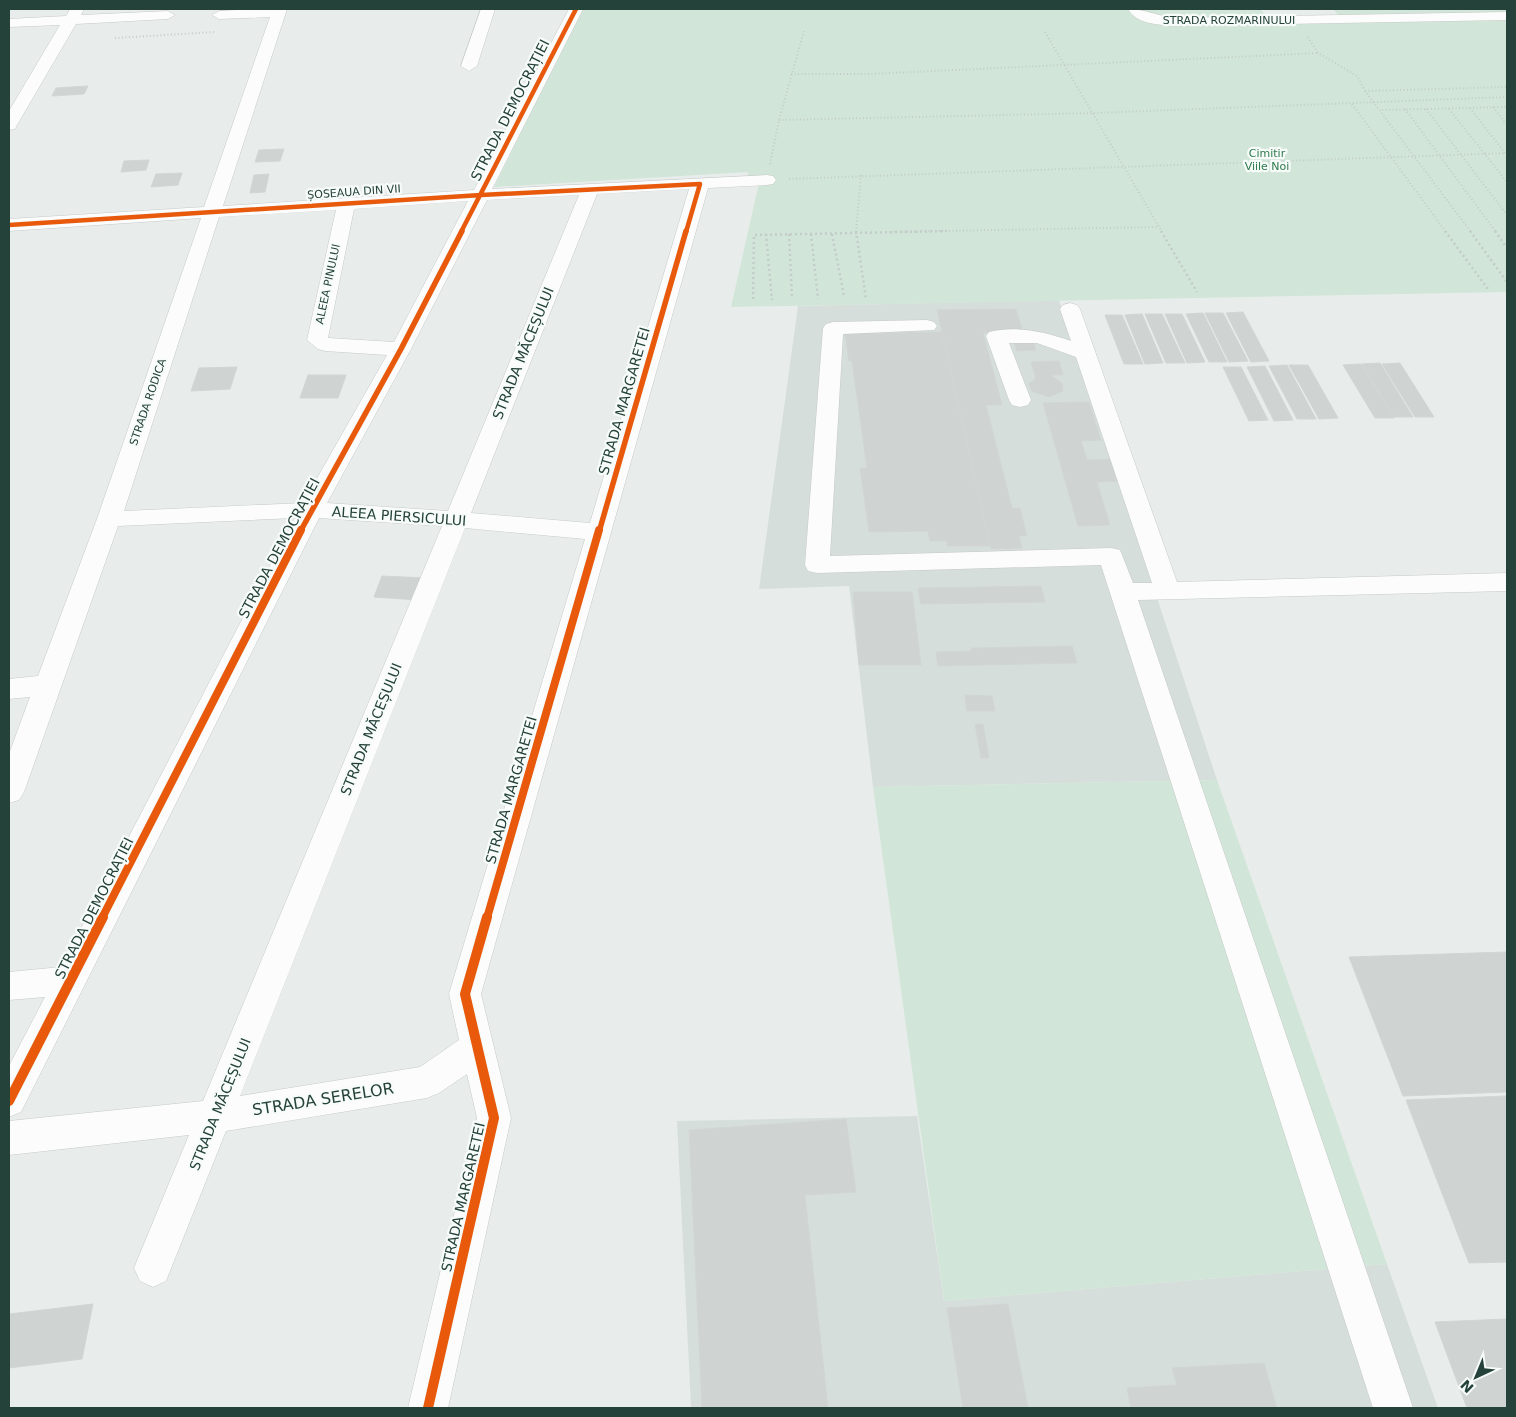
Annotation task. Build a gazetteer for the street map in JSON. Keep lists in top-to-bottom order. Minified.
{"streets":{"street":["STRADA ROZMARINULUI","STRADA DEMOCRAȚIEI","ȘOSEAUA DIN VII","ALEEA PINULUI","STRADA MĂCEȘULUI","STRADA MARGARETEI","STRADA RODICA","ALEEA PIERSICULUI","STRADA SERELOR"]},"crossings":[["STRADA DEMOCRAȚIEI","ȘOSEAUA DIN VII"],["STRADA DEMOCRAȚIEI","ALEEA PINULUI"],["STRADA DEMOCRAȚIEI","ALEEA PIERSICULUI"],["ȘOSEAUA DIN VII","ALEEA PINULUI"],["ȘOSEAUA DIN VII","STRADA MĂCEȘULUI"],["ȘOSEAUA DIN VII","STRADA MARGARETEI"],["ȘOSEAUA DIN VII","STRADA RODICA"],["STRADA MĂCEȘULUI","ALEEA PIERSICULUI"],["STRADA MĂCEȘULUI","STRADA SERELOR"],["STRADA MARGARETEI","ALEEA PIERSICULUI"],["STRADA MARGARETEI","STRADA SERELOR"],["STRADA RODICA","ALEEA PIERSICULUI"]],"parks":["Cimitir Viile Noi"],"north":"bottom left"}
